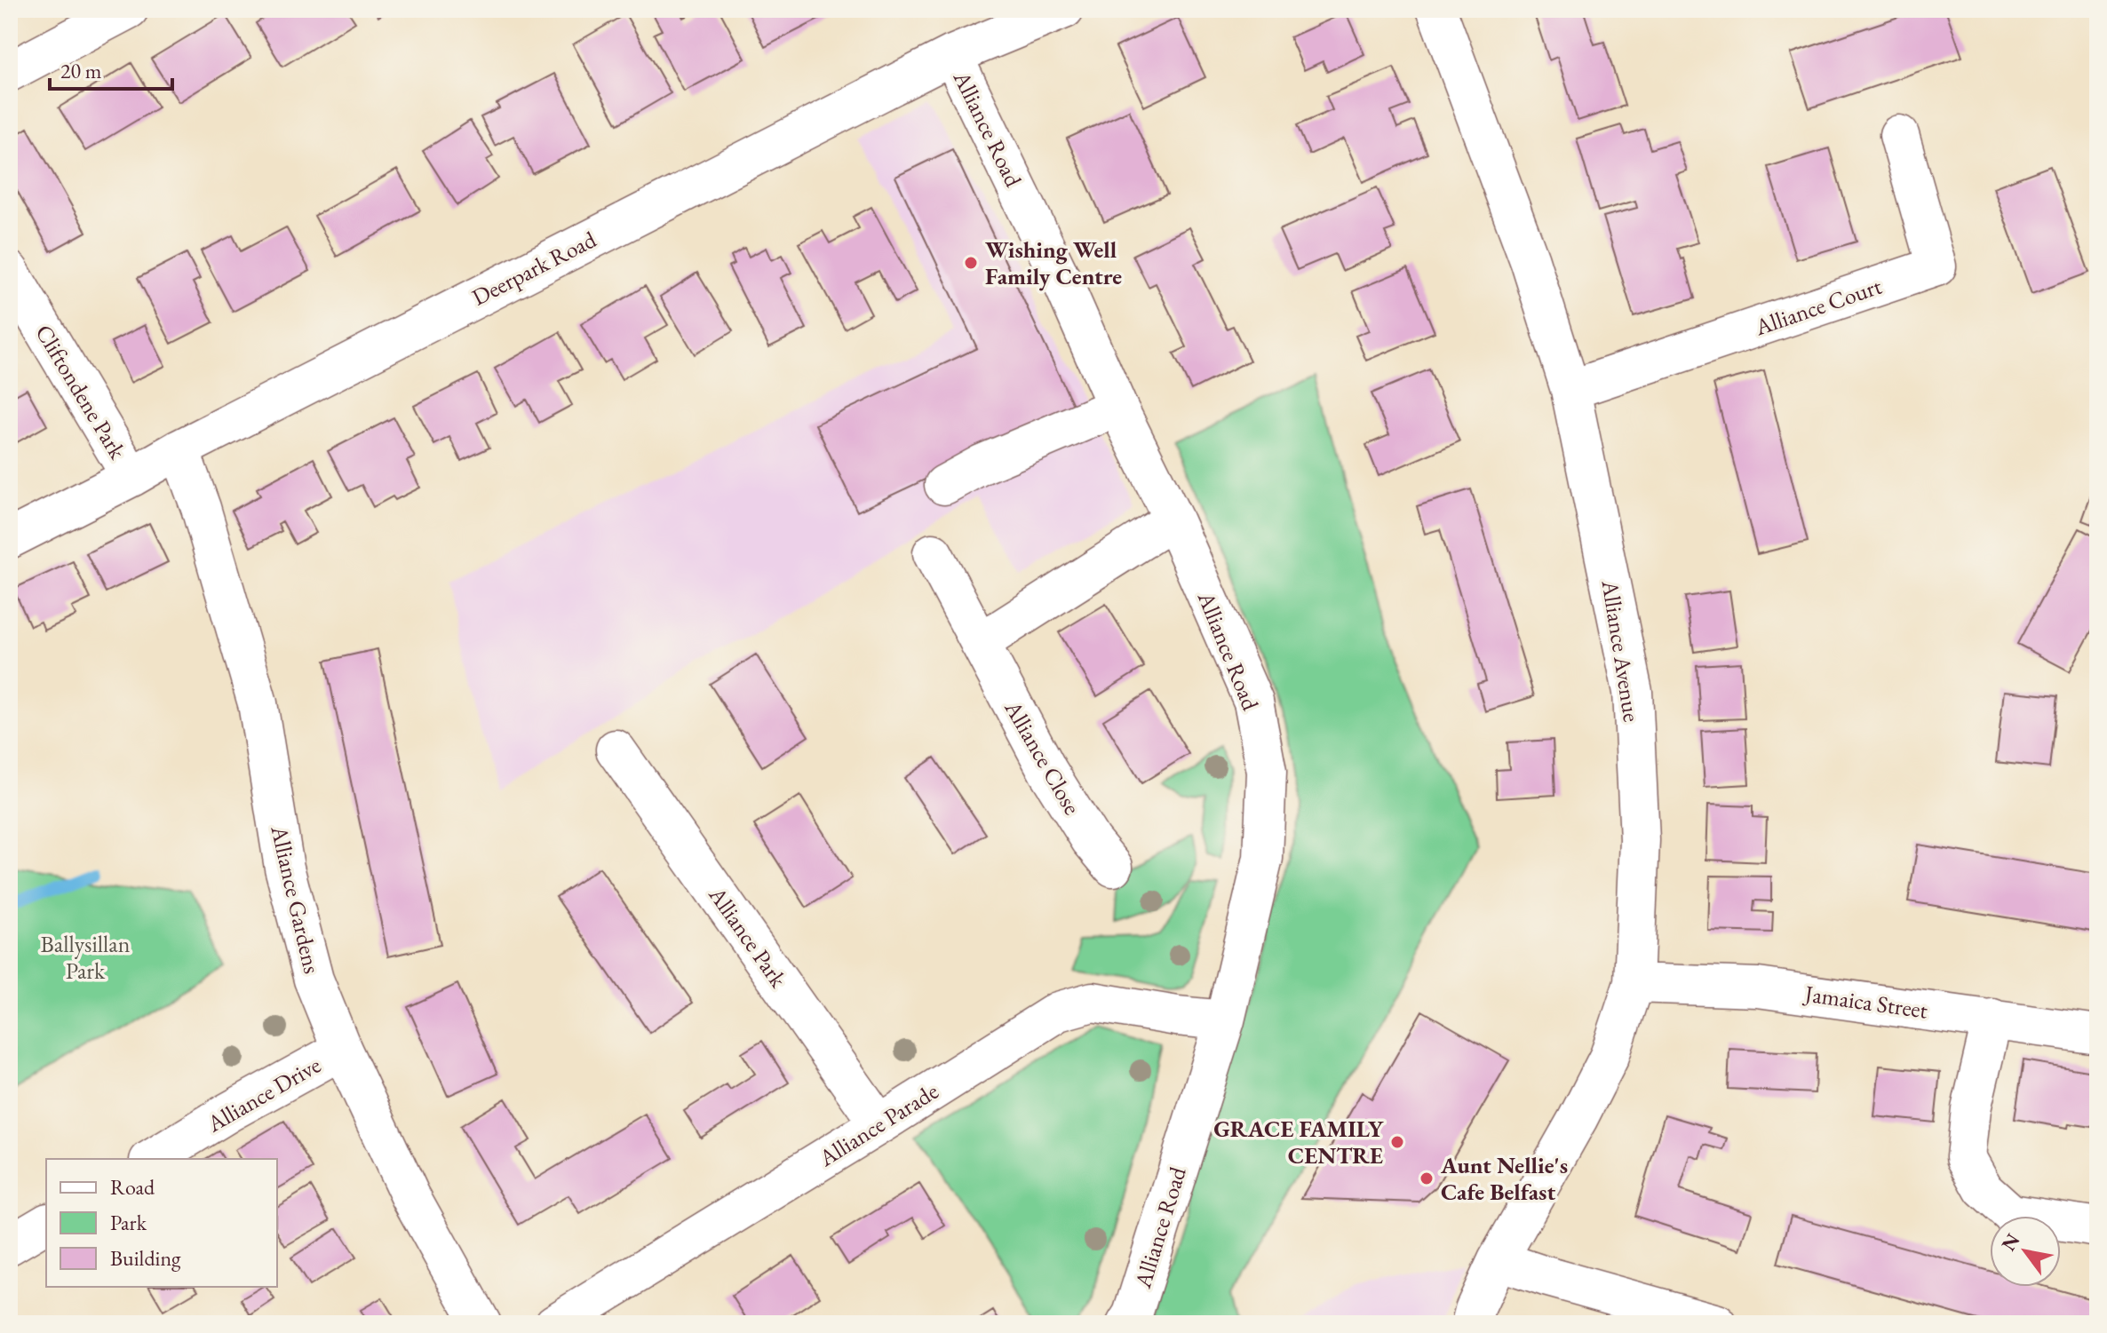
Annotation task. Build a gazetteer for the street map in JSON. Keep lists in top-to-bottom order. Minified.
{"streets":{"street":["Alliance Road","Deerpark Road","Alliance Court","Cliftondene Park","Alliance Avenue","Alliance Close","Alliance Gardens","Alliance Park","Jamaica Street","Alliance Drive","Alliance Parade"]},"crossings":[["Alliance Road","Deerpark Road"],["Alliance Road","Alliance Parade"],["Deerpark Road","Cliftondene Park"],["Deerpark Road","Alliance Gardens"],["Alliance Court","Alliance Avenue"],["Alliance Avenue","Jamaica Street"],["Alliance Gardens","Alliance Drive"],["Alliance Park","Alliance Parade"]],"parks":["Ballysillan Park"],"places":["Wishing Well Family Centre","GRACE FAMILY CENTRE","Aunt Nellie's Cafe Belfast"],"legend":["Road","Park","Building"],"scale_bar":"20 m","north":"top left"}
